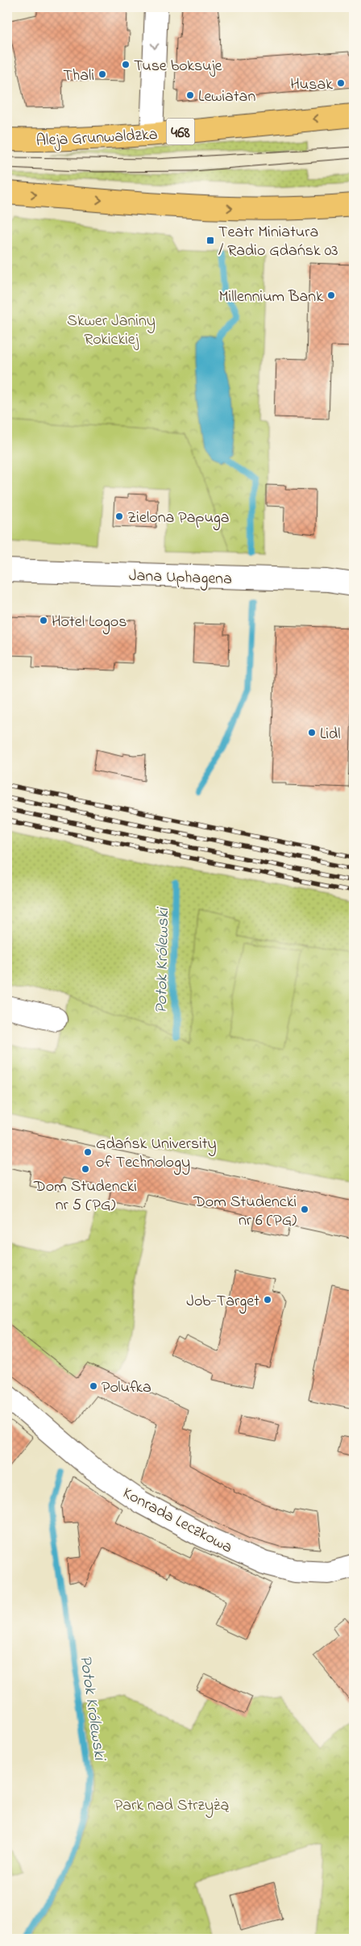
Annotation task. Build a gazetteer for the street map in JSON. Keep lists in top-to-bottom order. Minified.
{"streets":{"main road":["468","Aleja Grunwaldzka"],"street":["Jana Uphagena","Konrada Leczkowa"]},"water":["Potok Królewski"],"parks":["Skwer Janiny Rokickiej","Park nad Strzyżą"],"places":{"other":["Tuse boksuje","Thali","Husak","Lewiatan","Millennium Bank","Zielona Papuga","Hotel Logos","Lidl","Gdańsk University of Technology","Dom Studencki nr 5 (PG)","Dom Studencki nr 6 (PG)","Job-Target","Polufka"],"transit":["Teatr Miniatura / Radio Gdańsk 03"]}}
